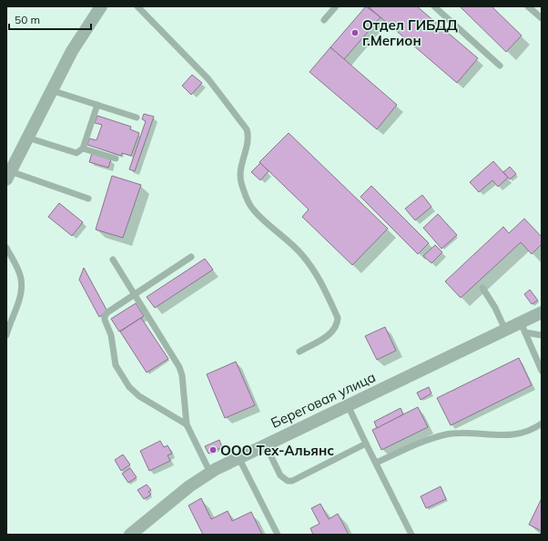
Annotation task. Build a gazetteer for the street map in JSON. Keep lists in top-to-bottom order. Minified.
{"streets":{"street":["Береговая улица"]},"places":["Отдел ГИБДД г.Мегион","ООО Тех-Альянс"],"scale_bar":"50 m"}
